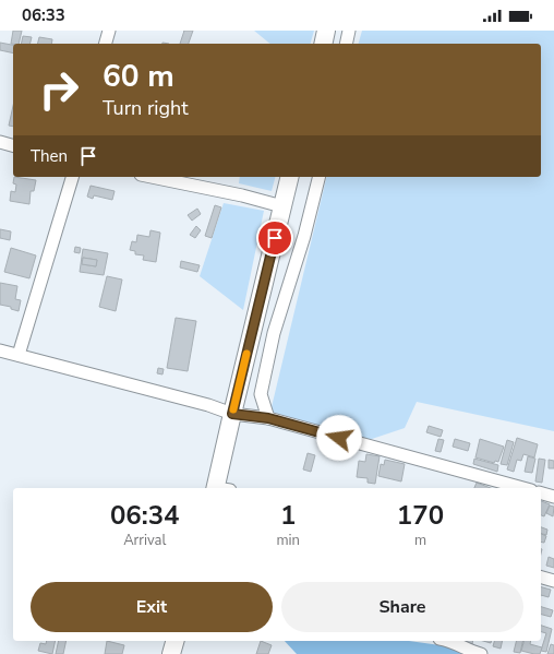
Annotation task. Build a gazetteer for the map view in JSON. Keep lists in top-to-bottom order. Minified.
{"page":{"status":"06:33","turn":["60 m","Turn right"],"then":"Then","eta":["06:34","Arrival","1","min","170","m"],"buttons":["Exit","Share"]}}
